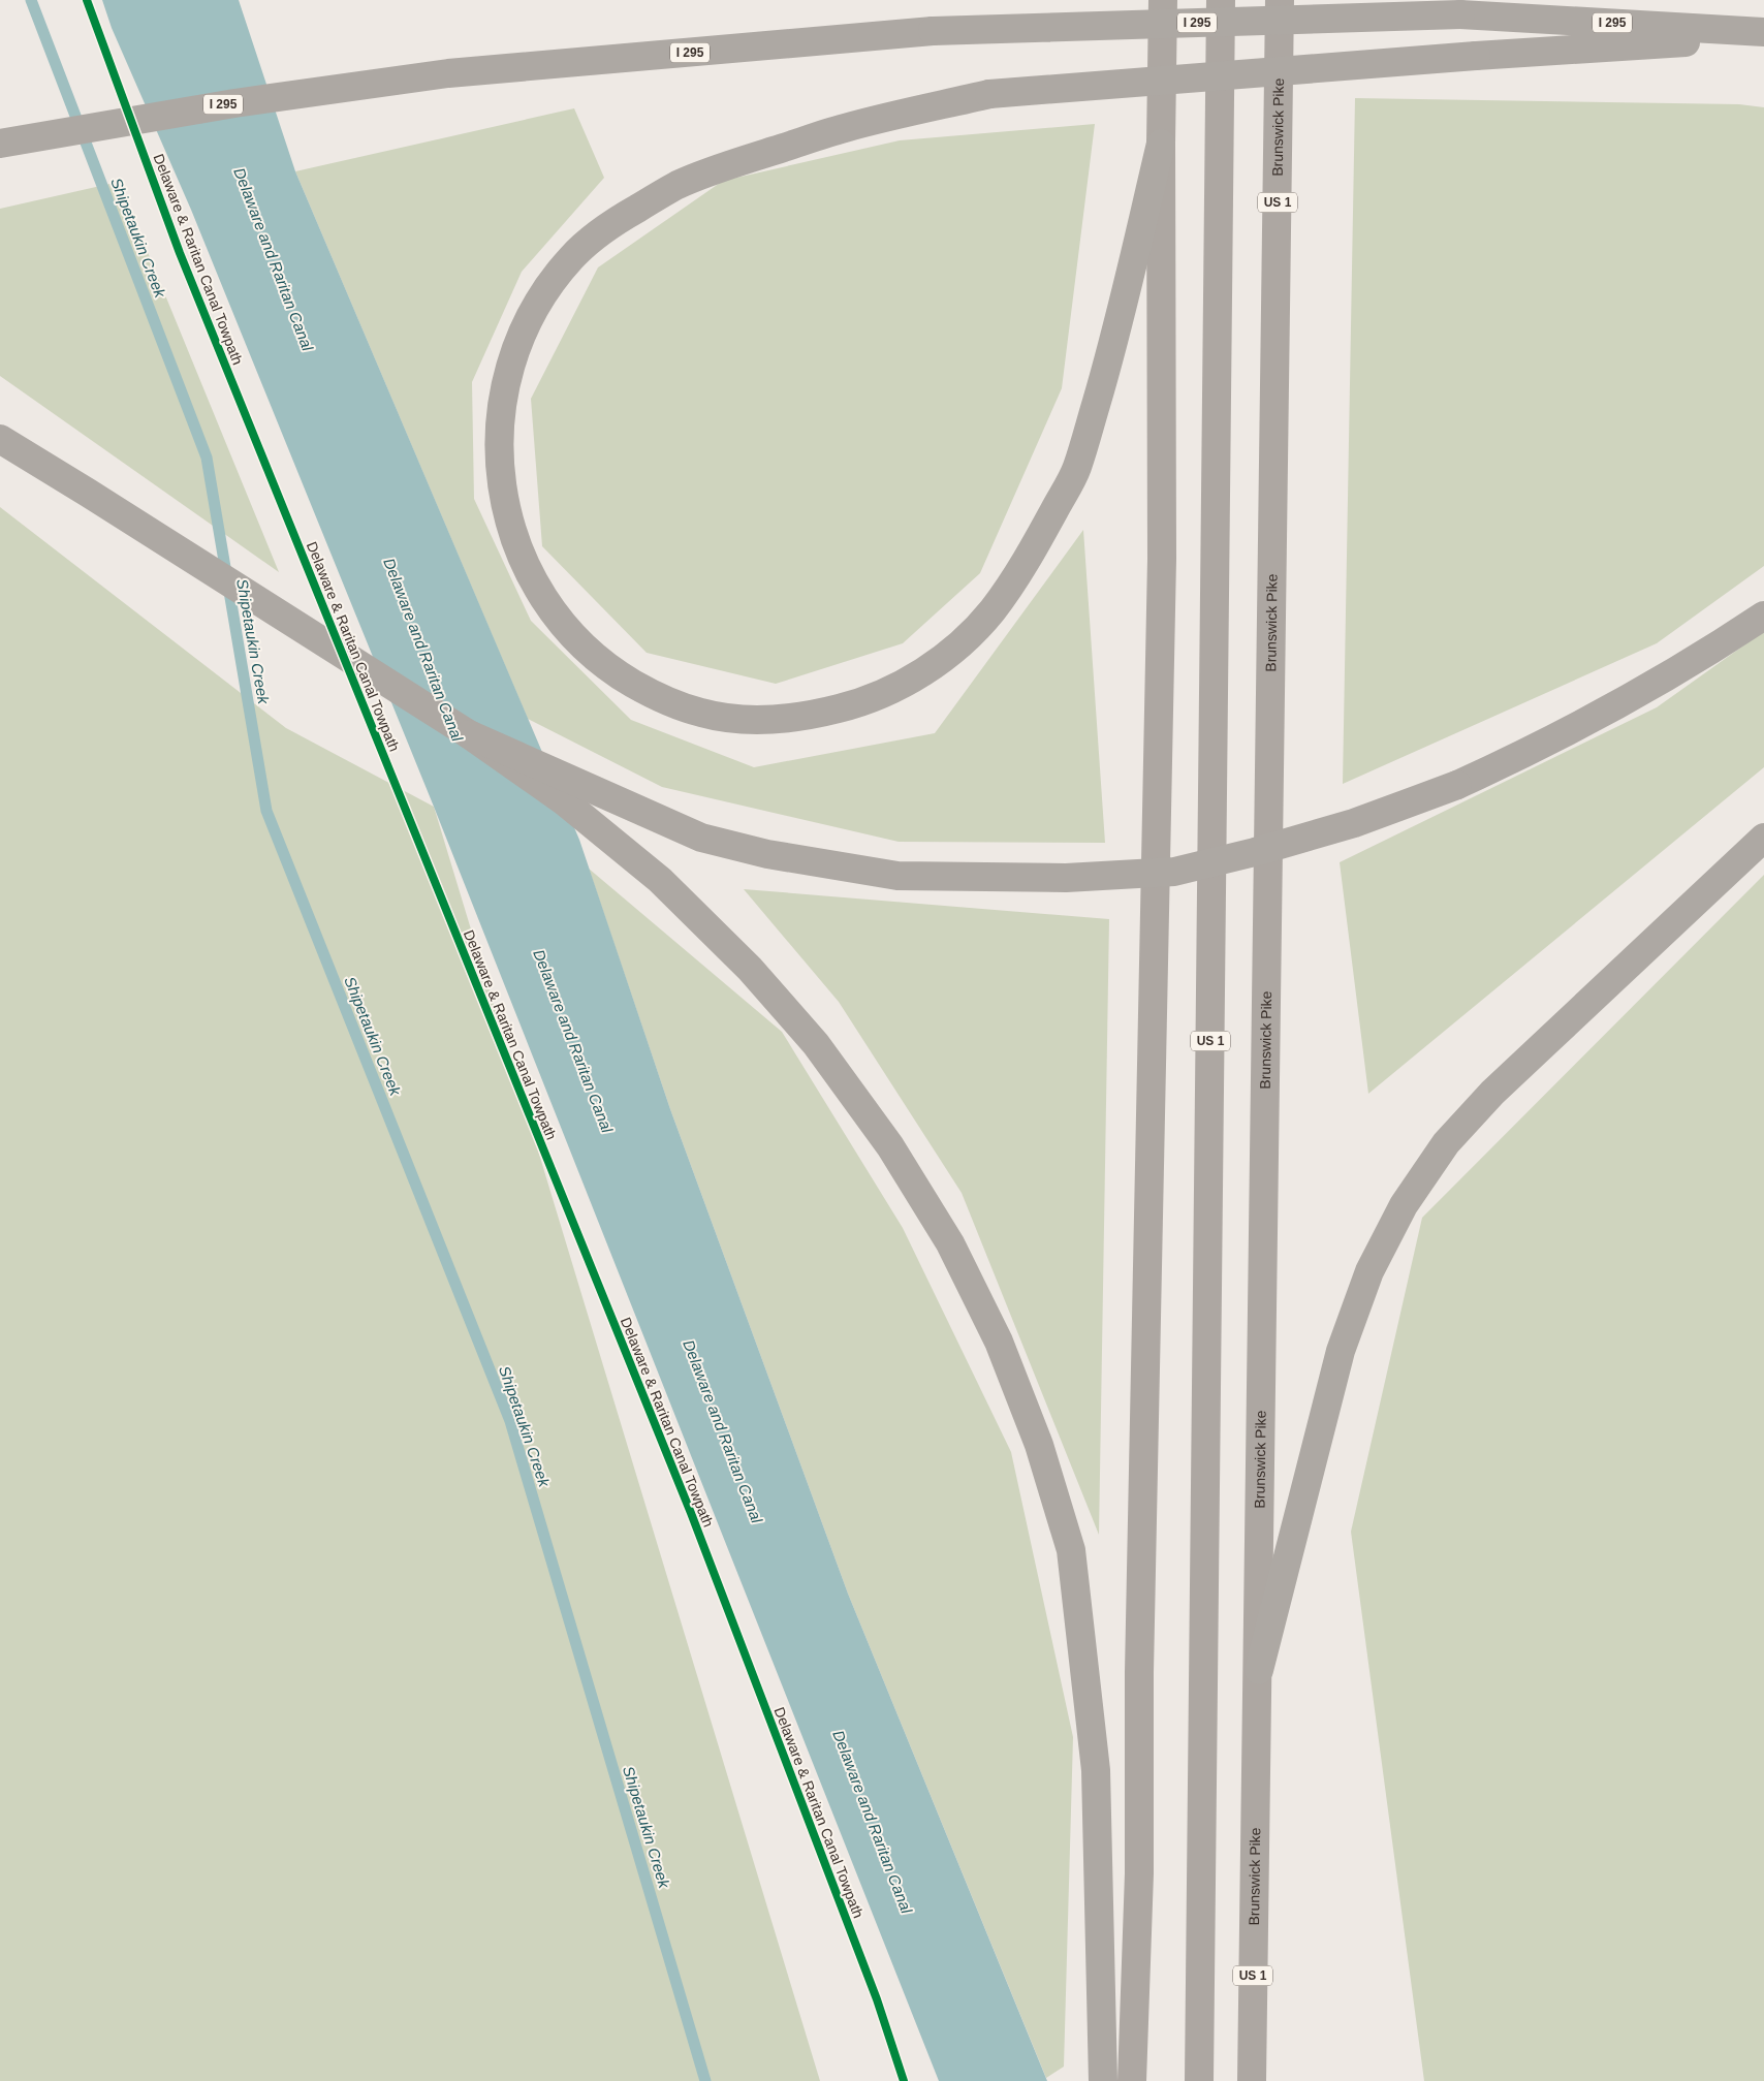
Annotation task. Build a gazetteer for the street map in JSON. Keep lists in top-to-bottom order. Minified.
{"streets":{"highway":["I 295","Brunswick Pike","US 1"],"cycle path":["Delaware & Raritan Canal Towpath"]},"water":["Shipetaukin Creek","Delaware and Raritan Canal"]}
